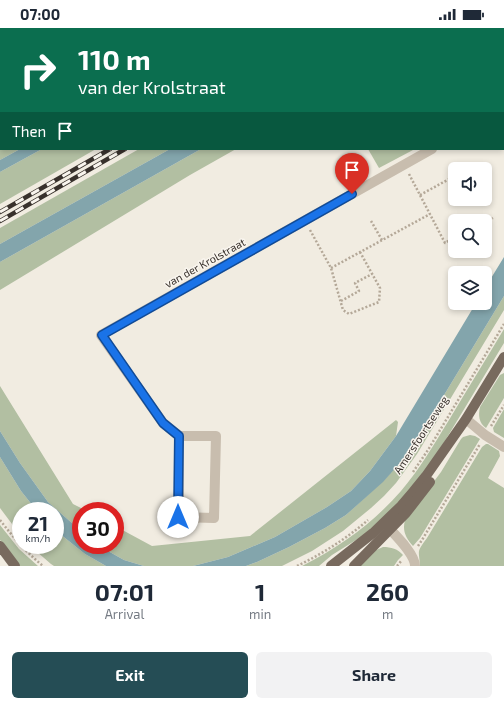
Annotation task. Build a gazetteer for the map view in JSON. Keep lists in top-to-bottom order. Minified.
{"streets":{"street":["van der Krolstraat"],"path":["Amersfoortseweg"]},"page":{"status":"07:00","turn":["110 m","van der Krolstraat"],"then":"Then","speed":"21 km/h","limit":"30","eta":["07:01","Arrival","1","min","260","m"],"buttons":["Exit","Share"]}}
